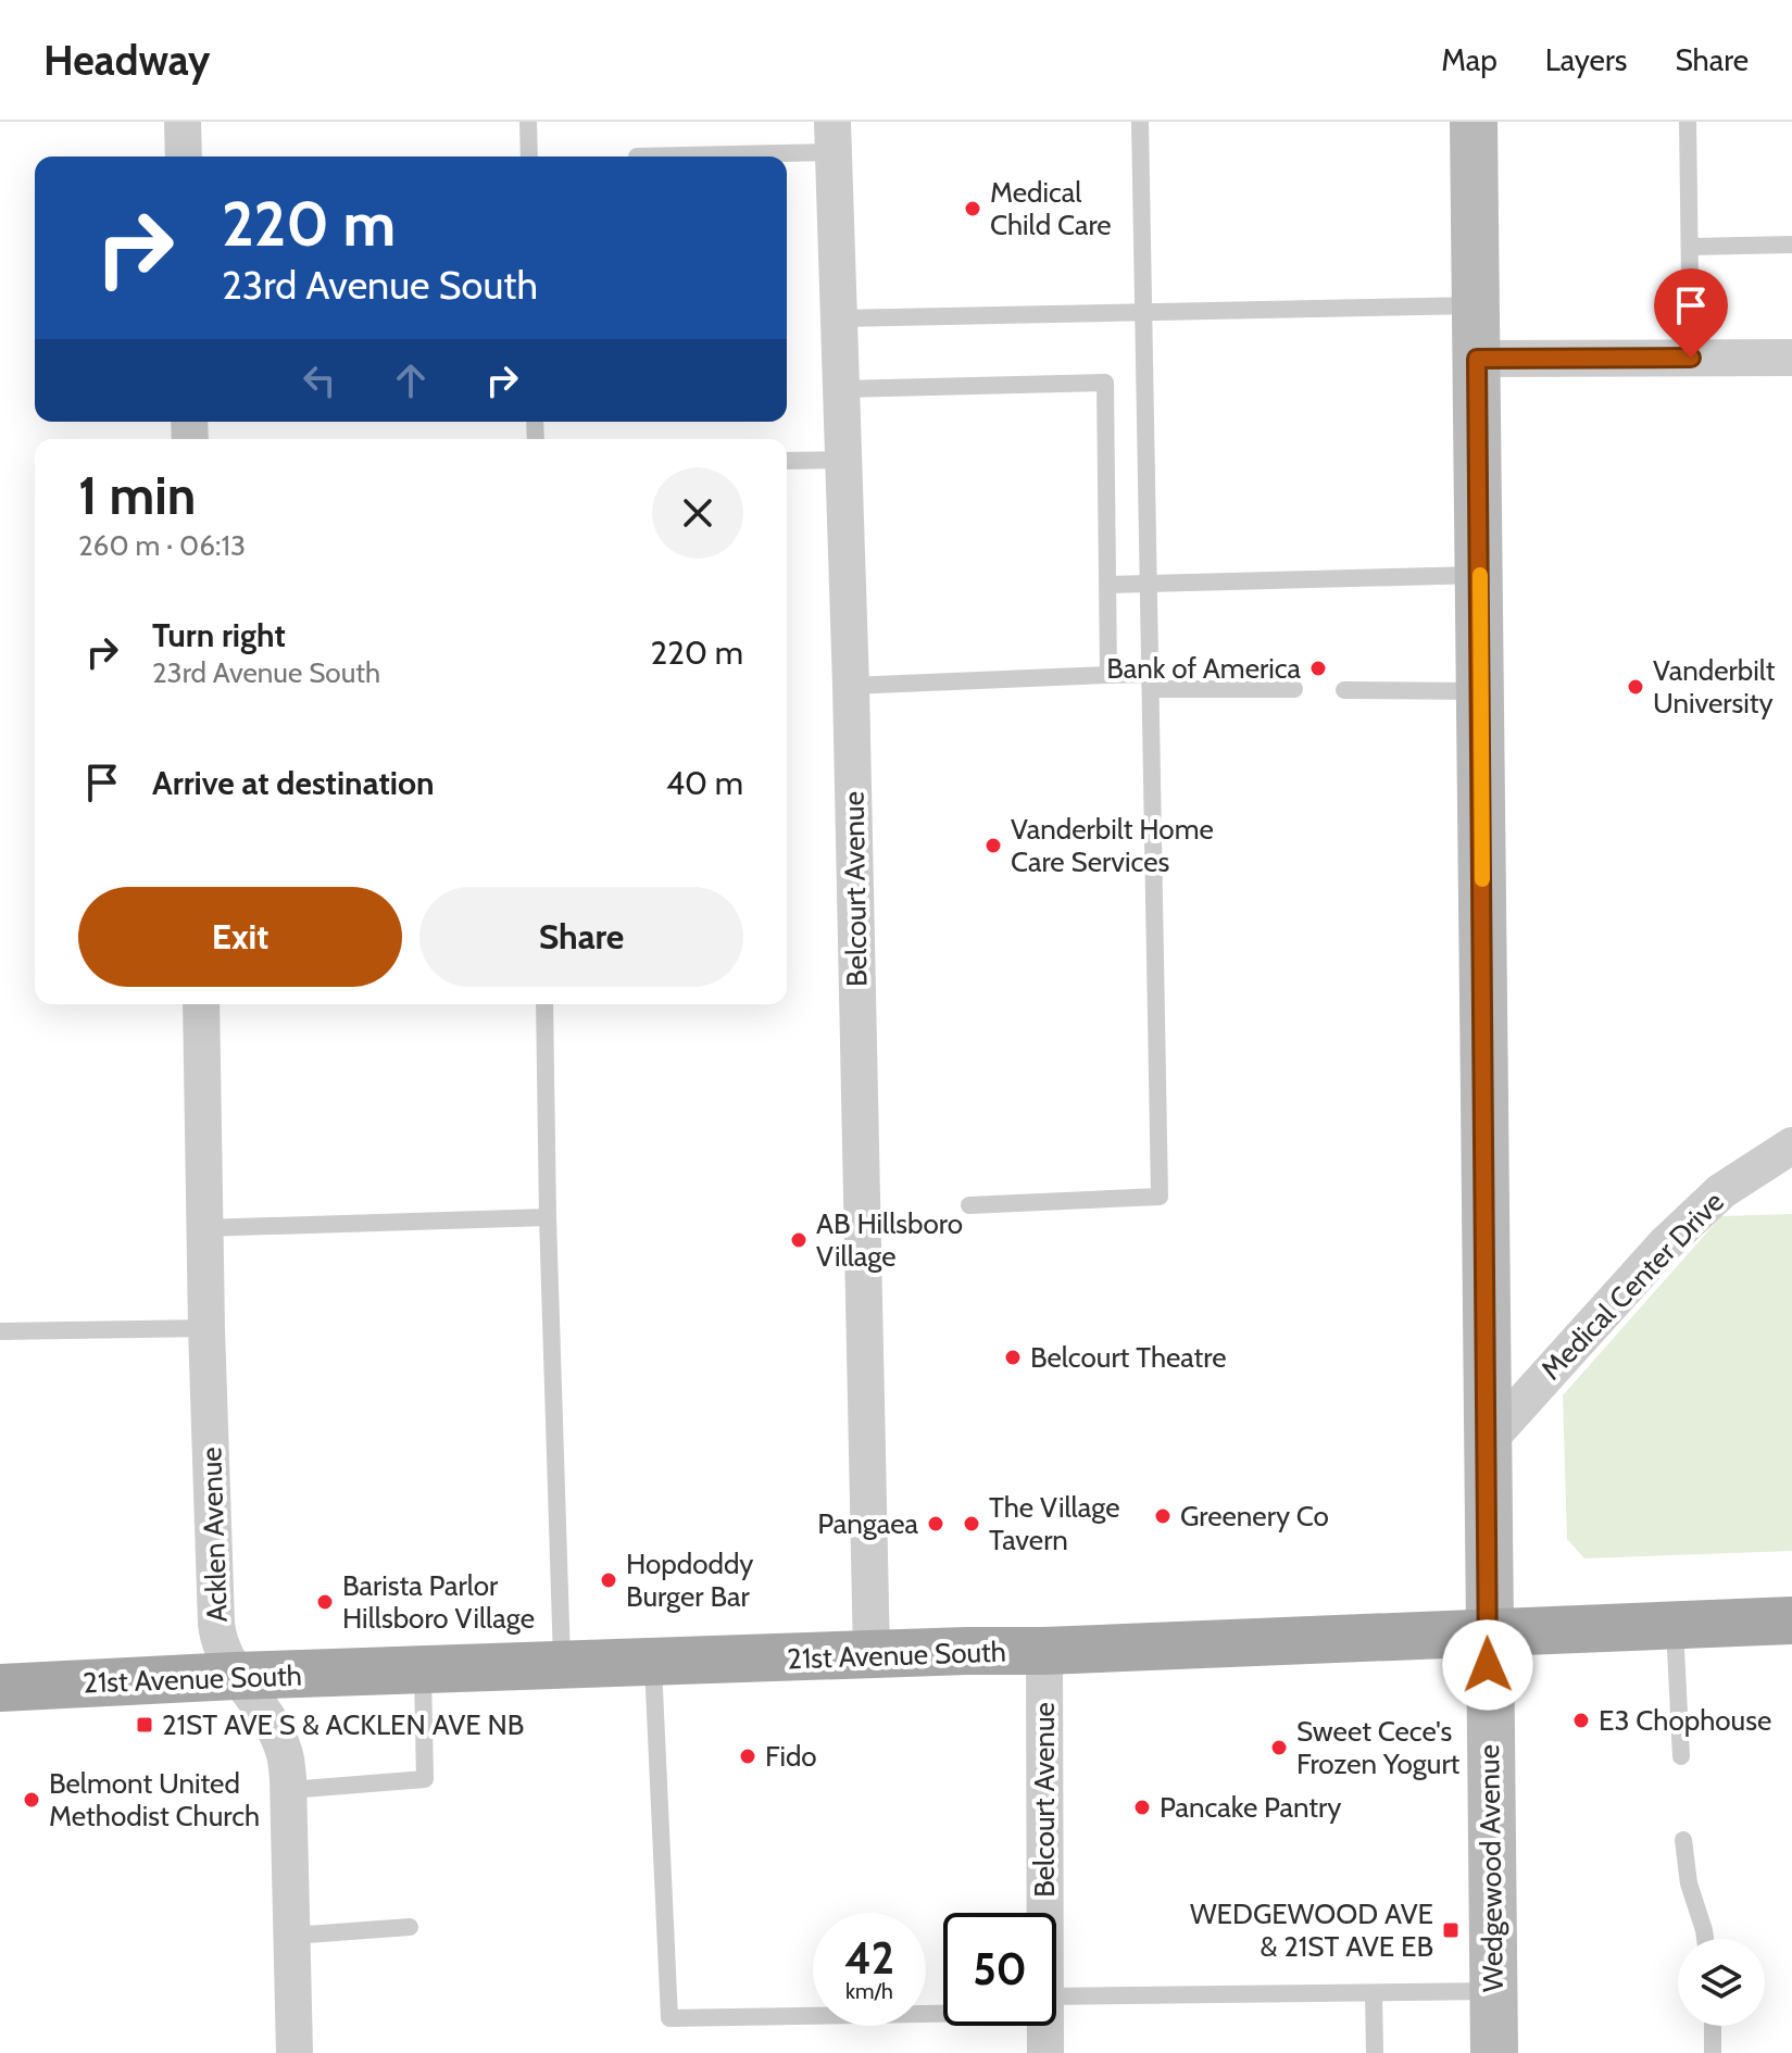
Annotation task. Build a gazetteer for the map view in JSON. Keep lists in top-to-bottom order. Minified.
{"streets":{"main road":["21st Avenue South","Wedgewood Avenue"],"street":["Belcourt Avenue","Medical Center Drive","Acklen Avenue"]},"crossings":[["Belcourt Avenue","21st Avenue South"],["Medical Center Drive","Wedgewood Avenue"],["Acklen Avenue","21st Avenue South"],["21st Avenue South","Wedgewood Avenue"]],"places":{"other":["Medical Child Care","Bank of America","Vanderbilt University","Vanderbilt Home Care Services","AB Hillsboro Village","Belcourt Theatre","Greenery Co","Pangaea","The Village Tavern","Hopdoddy Burger Bar","Barista Parlor Hillsboro Village","E3 Chophouse","Sweet Cece's Frozen Yogurt","Fido","Belmont United Methodist Church","Pancake Pantry"],"transit":["21ST AVE S & ACKLEN AVE NB","WEDGEWOOD AVE & 21ST AVE EB"]},"page":{"header":"Headway","nav":["Map","Layers","Share"],"turn":["220 m","23rd Avenue South"],"heading":["1 min","260 m · 06:13"],"list":[{"name":"Turn right","note":"23rd Avenue South","value":"220 m"},{"name":"Arrive at destination","value":"40 m"}],"buttons":["Exit","Share"],"speed":"42 km/h","limit":"50"}}
